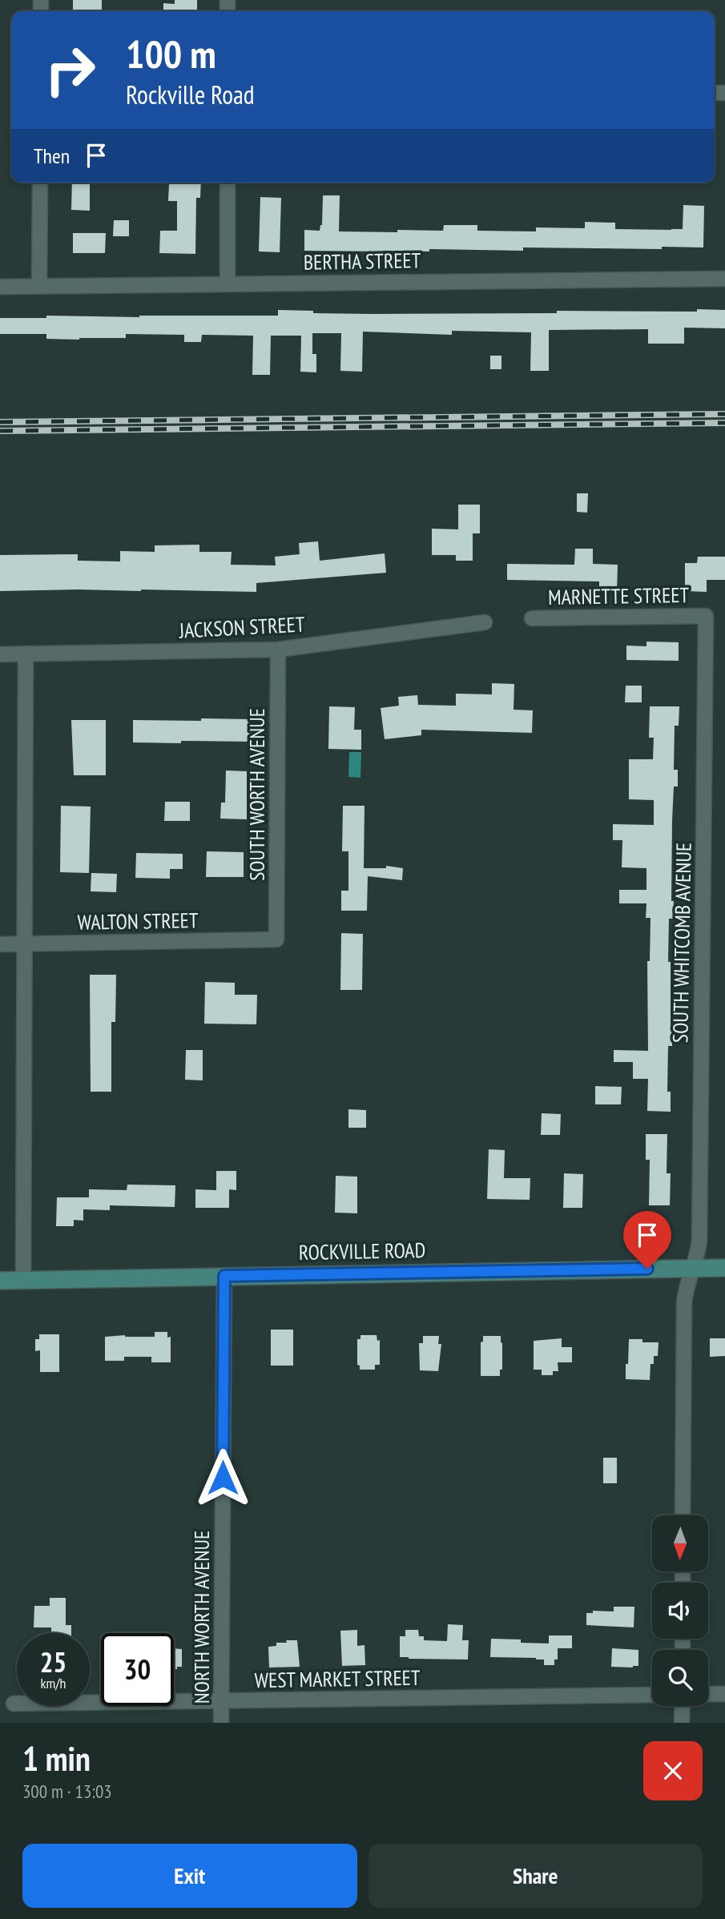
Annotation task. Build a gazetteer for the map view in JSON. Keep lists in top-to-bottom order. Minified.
{"streets":{"main road":["ROCKVILLE ROAD"],"street":["BERTHA STREET","MARNETTE STREET","JACKSON STREET","SOUTH WORTH AVENUE","WALTON STREET","SOUTH WHITCOMB AVENUE","NORTH WORTH AVENUE","WEST MARKET STREET"]},"crossings":[["MARNETTE STREET","SOUTH WHITCOMB AVENUE"],["JACKSON STREET","SOUTH WORTH AVENUE"],["SOUTH WORTH AVENUE","WALTON STREET"],["SOUTH WHITCOMB AVENUE","ROCKVILLE ROAD"],["ROCKVILLE ROAD","NORTH WORTH AVENUE"],["NORTH WORTH AVENUE","WEST MARKET STREET"]],"north":"bottom","page":{"turn":["100 m","Rockville Road"],"then":"Then","speed":"25 km/h","limit":"30","heading":["1 min","300 m · 13:03"],"buttons":["Exit","Share"]}}
